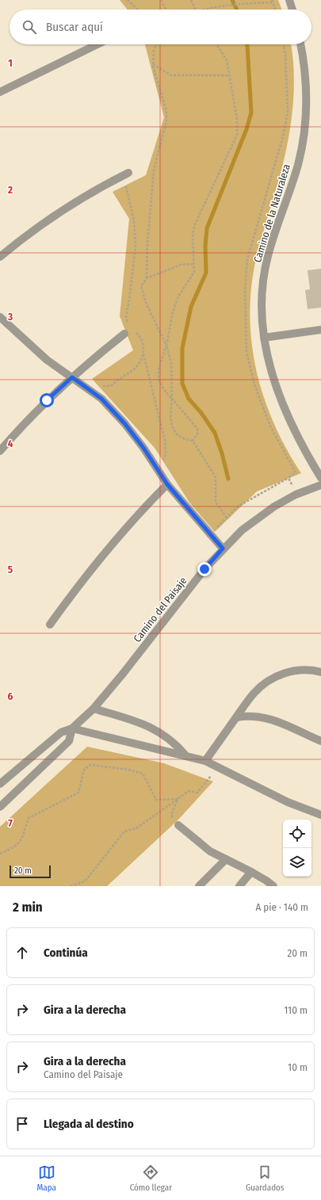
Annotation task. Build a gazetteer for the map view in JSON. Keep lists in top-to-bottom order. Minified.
{"streets":{"street":["Camino de la Naturaleza","Camino del Paisaje"]},"scale_bar":"20 m","page":{"search":"Buscar aquí","scale":"20 m","heading":["2 min","A pie · 140 m"],"list":[["Continúa","20 m"],["Gira a la derecha","110 m"],["Gira a la derecha","Camino del Paisaje","10 m"],"Llegada al destino"],"nav":["Mapa","Cómo llegar","Guardados"]},"grid":{"rows":["1","2","3","4","5","6","7"]}}
